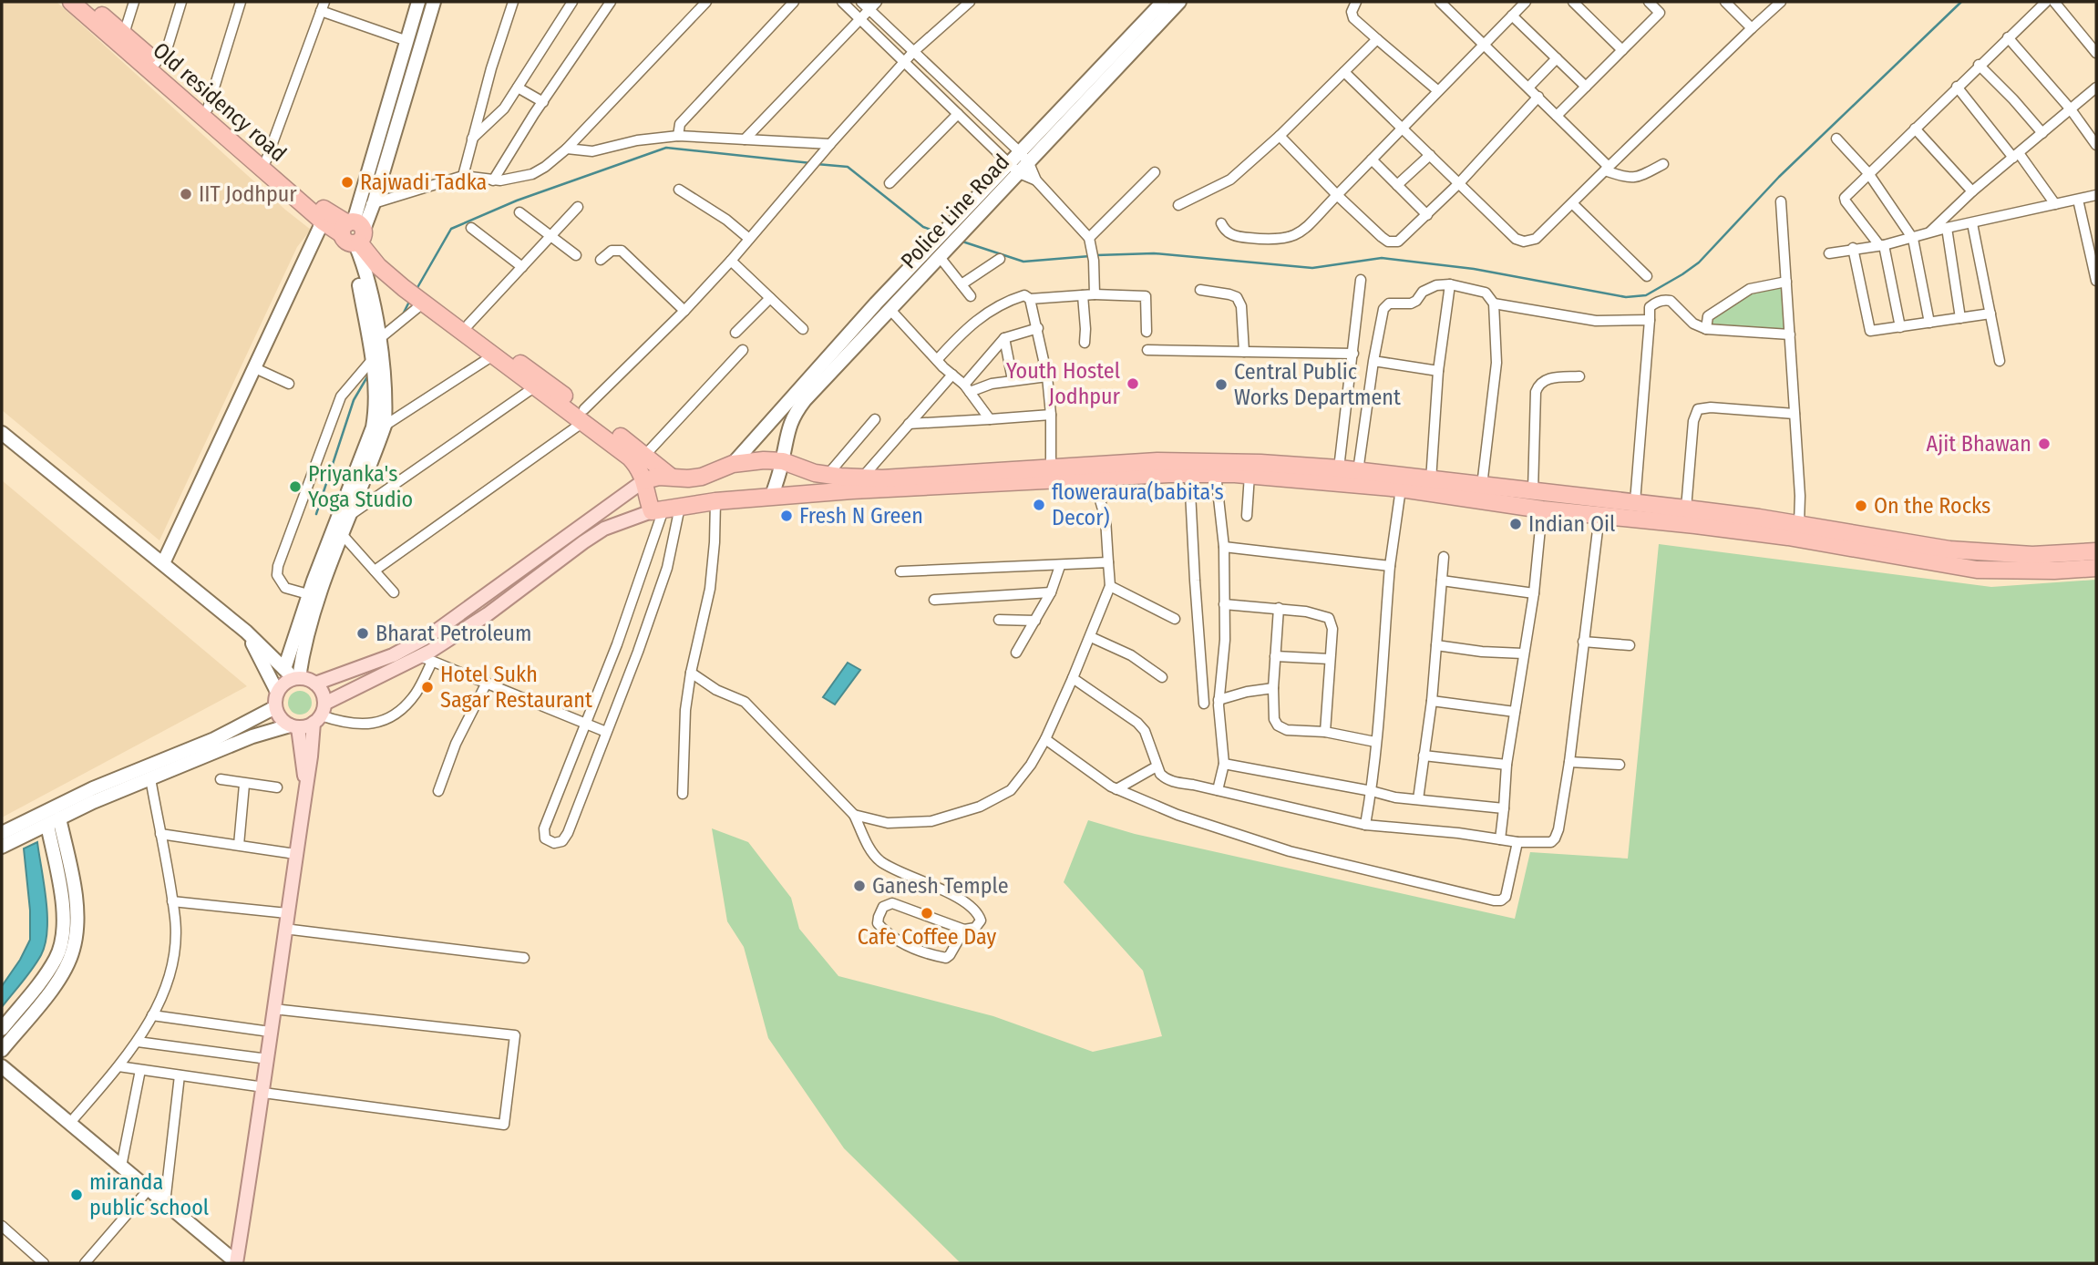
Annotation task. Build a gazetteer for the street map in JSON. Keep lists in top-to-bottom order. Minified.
{"streets":{"highway":["Old residency road"],"street":["Police Line Road"]},"places":["Rajwadi Tadka","IIT Jodhpur","Youth Hostel Jodhpur","Central Public Works Department","Ajit Bhawan","Priyanka's Yoga Studio","floweraura(babita's Decor)","On the Rocks","Fresh N Green","Indian Oil","Bharat Petroleum","Hotel Sukh Sagar Restaurant","Ganesh Temple","Cafe Coffee Day","miranda public school"]}
